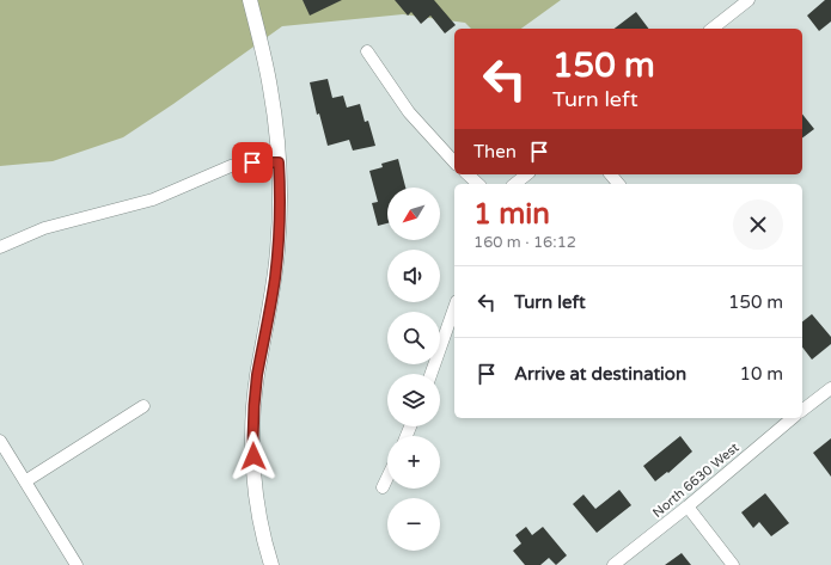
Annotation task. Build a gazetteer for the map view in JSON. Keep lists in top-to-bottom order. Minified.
{"streets":{"street":["North 6630 West"]},"north":"bottom left","page":{"turn":["150 m","Turn left"],"then":"Then","heading":["1 min","160 m · 16:12"],"map_buttons":["+","−"],"list":[{"name":"Turn left","value":"150 m"},{"name":"Arrive at destination","value":"10 m"}]}}
